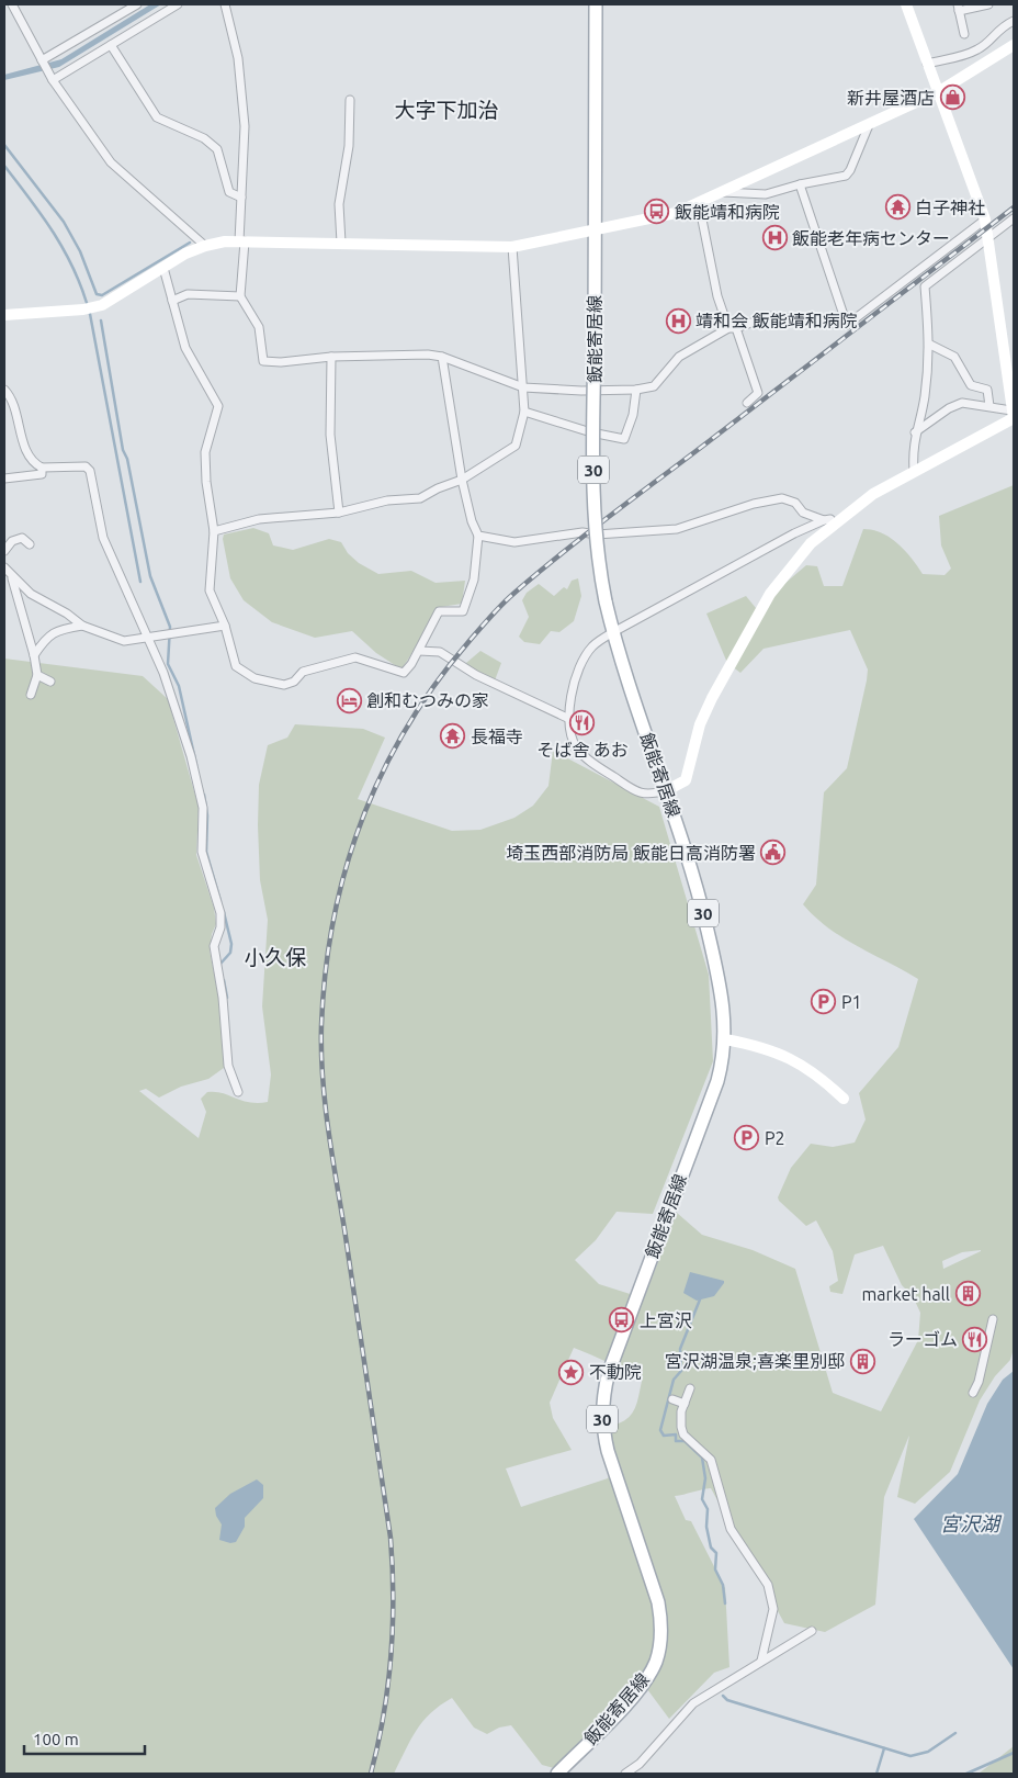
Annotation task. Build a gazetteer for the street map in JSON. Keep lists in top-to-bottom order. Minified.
{"streets":{"main road":["飯能寄居線","30"]},"districts":["大字下加治","小久保"],"water":["宮沢湖"],"places":{"shop":["新井屋酒店"],"temple":["白子神社","長福寺"],"bus stop":["飯能靖和病院","上宮沢"],"hospital":["飯能老年病センター","靖和会 飯能靖和病院"],"hotel":["創和むつみの家"],"restaurant":["そば舎 あお","ラーゴム"],"public building":["埼玉西部消防局 飯能日高消防署"],"parking":["P1","P2"],"building":["market hall","宮沢湖温泉;喜楽里別邸"],"place":["不動院"]},"scale_bar":"100 m"}
